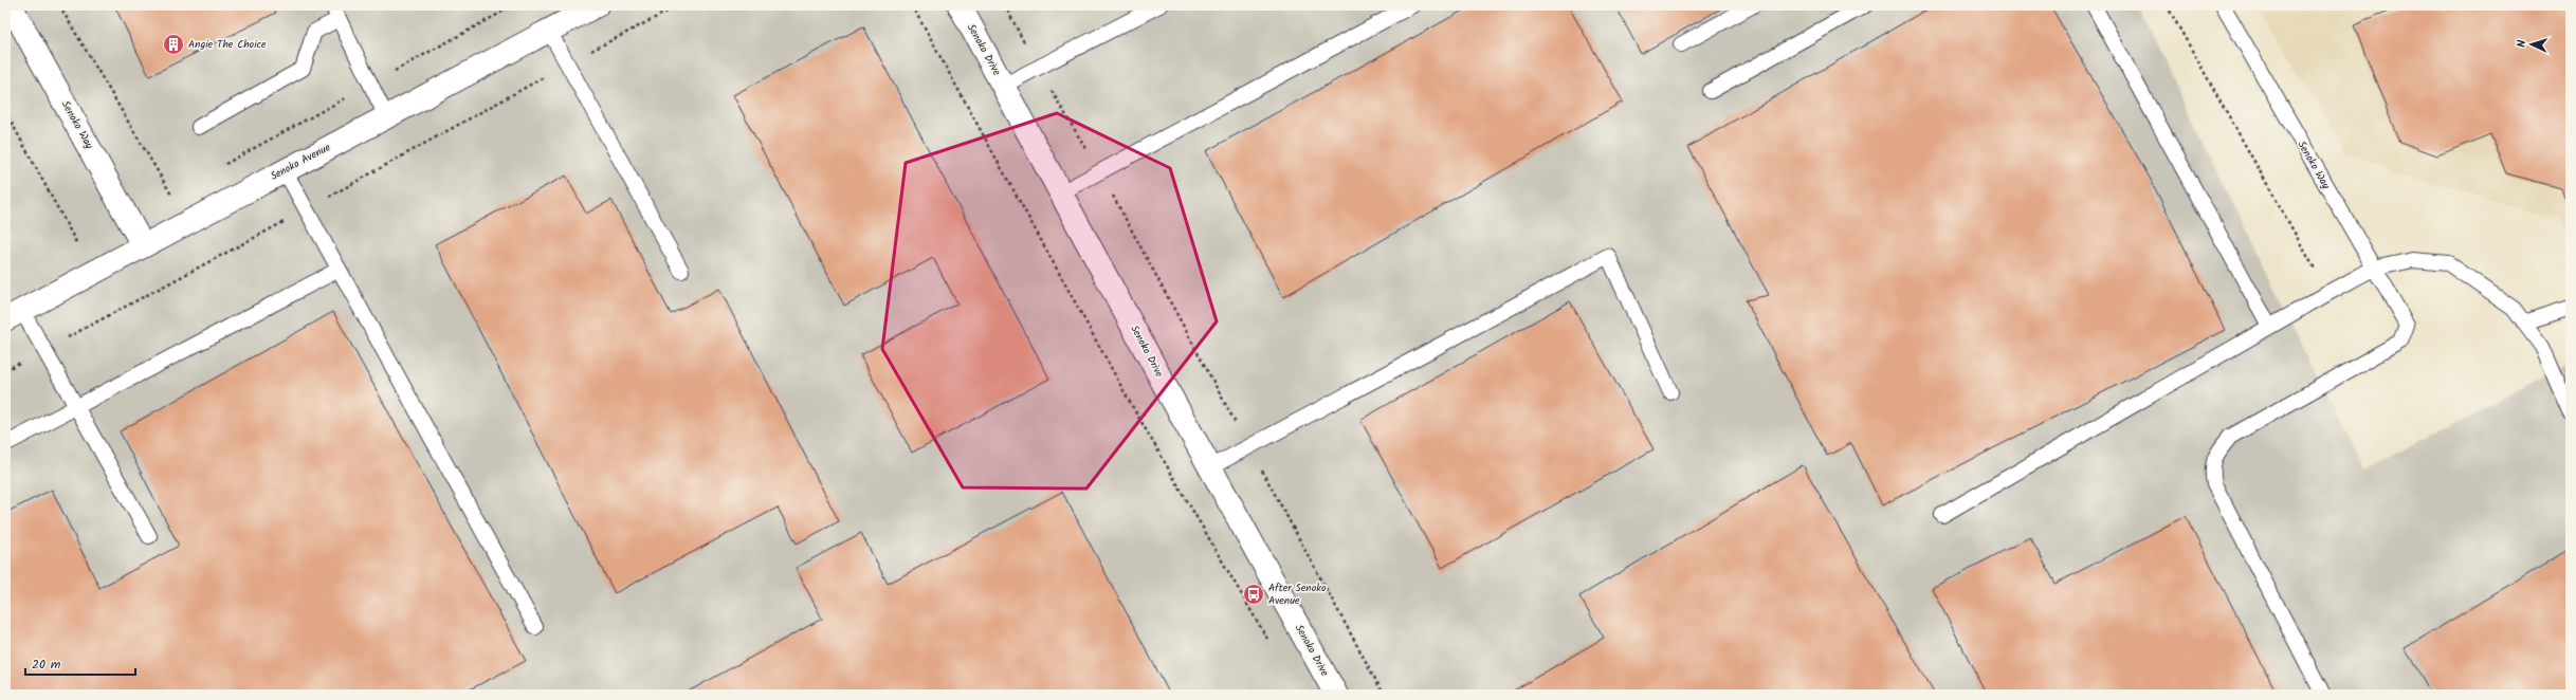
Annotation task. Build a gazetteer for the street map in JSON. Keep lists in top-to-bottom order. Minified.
{"streets":{"street":["Senoko Drive","Senoko Way","Senoko Avenue"]},"crossings":[["Senoko Way","Senoko Avenue"]],"places":{"building":["Angie The Choice"],"bus stop":["After Senoko Avenue"]},"scale_bar":"20 m","north":"left"}
